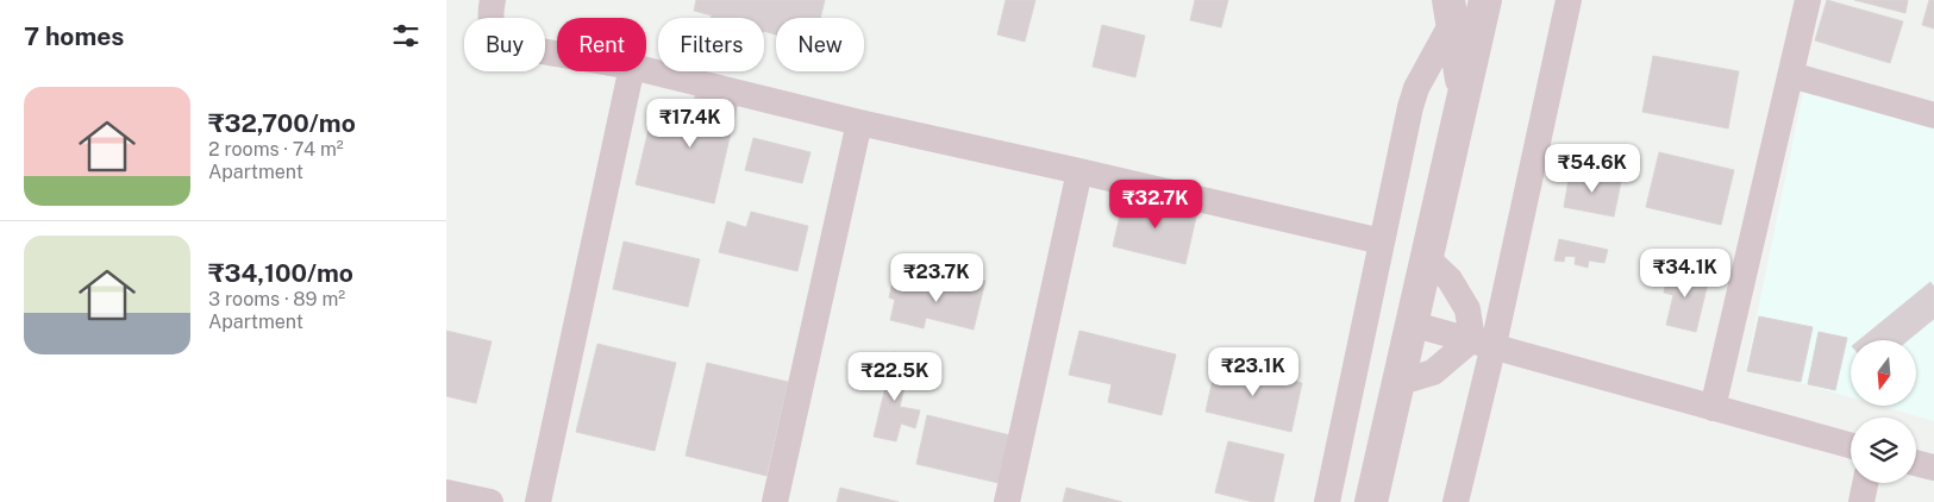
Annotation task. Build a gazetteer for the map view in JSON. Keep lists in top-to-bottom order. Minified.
{"north":"bottom","page":{"heading":"7 homes","chip":["Buy","Rent","Filters","New"],"list":[{"name":"₹32,700/mo","note":"2 rooms · 74 m² · Apartment"},{"name":"₹34,100/mo","note":"3 rooms · 89 m² · Apartment"}],"price":["₹17.4K","₹54.6K","₹32.7K","₹34.1K","₹23.7K","₹23.1K","₹22.5K"]}}
